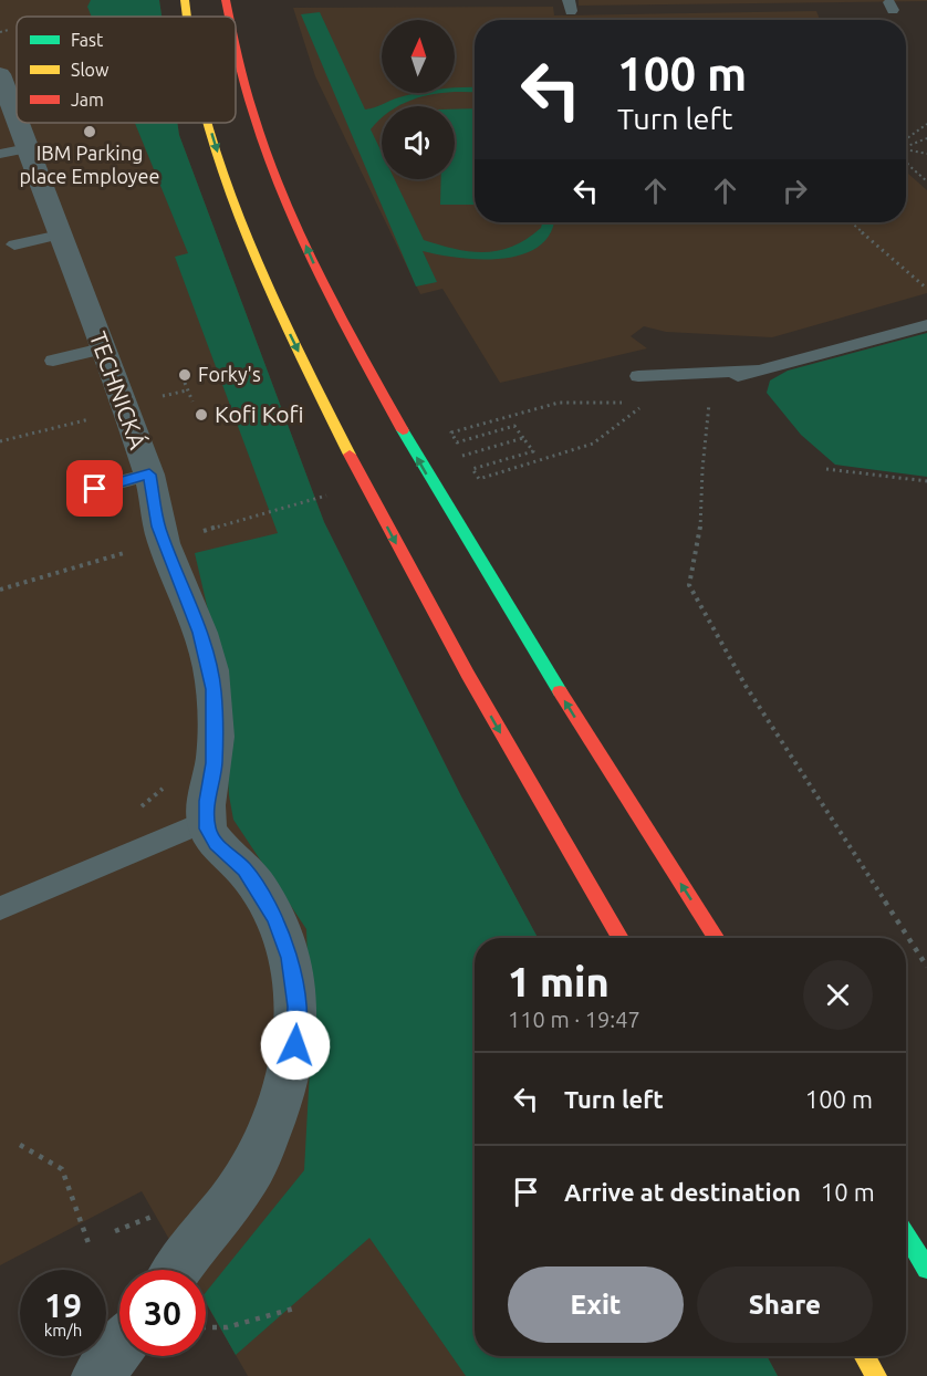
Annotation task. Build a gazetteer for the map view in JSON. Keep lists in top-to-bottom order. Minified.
{"streets":{"street":["TECHNICKÁ"]},"places":["IBM Parking place Employee","Forky's","Kofi Kofi"],"legend":["Fast","Slow","Jam"],"north":"top","page":{"turn":["100 m","Turn left"],"heading":["1 min","110 m · 19:47"],"list":[{"name":"Turn left","value":"100 m"},{"name":"Arrive at destination","value":"10 m"}],"buttons":["Exit","Share"],"speed":"19 km/h","limit":"30"}}
